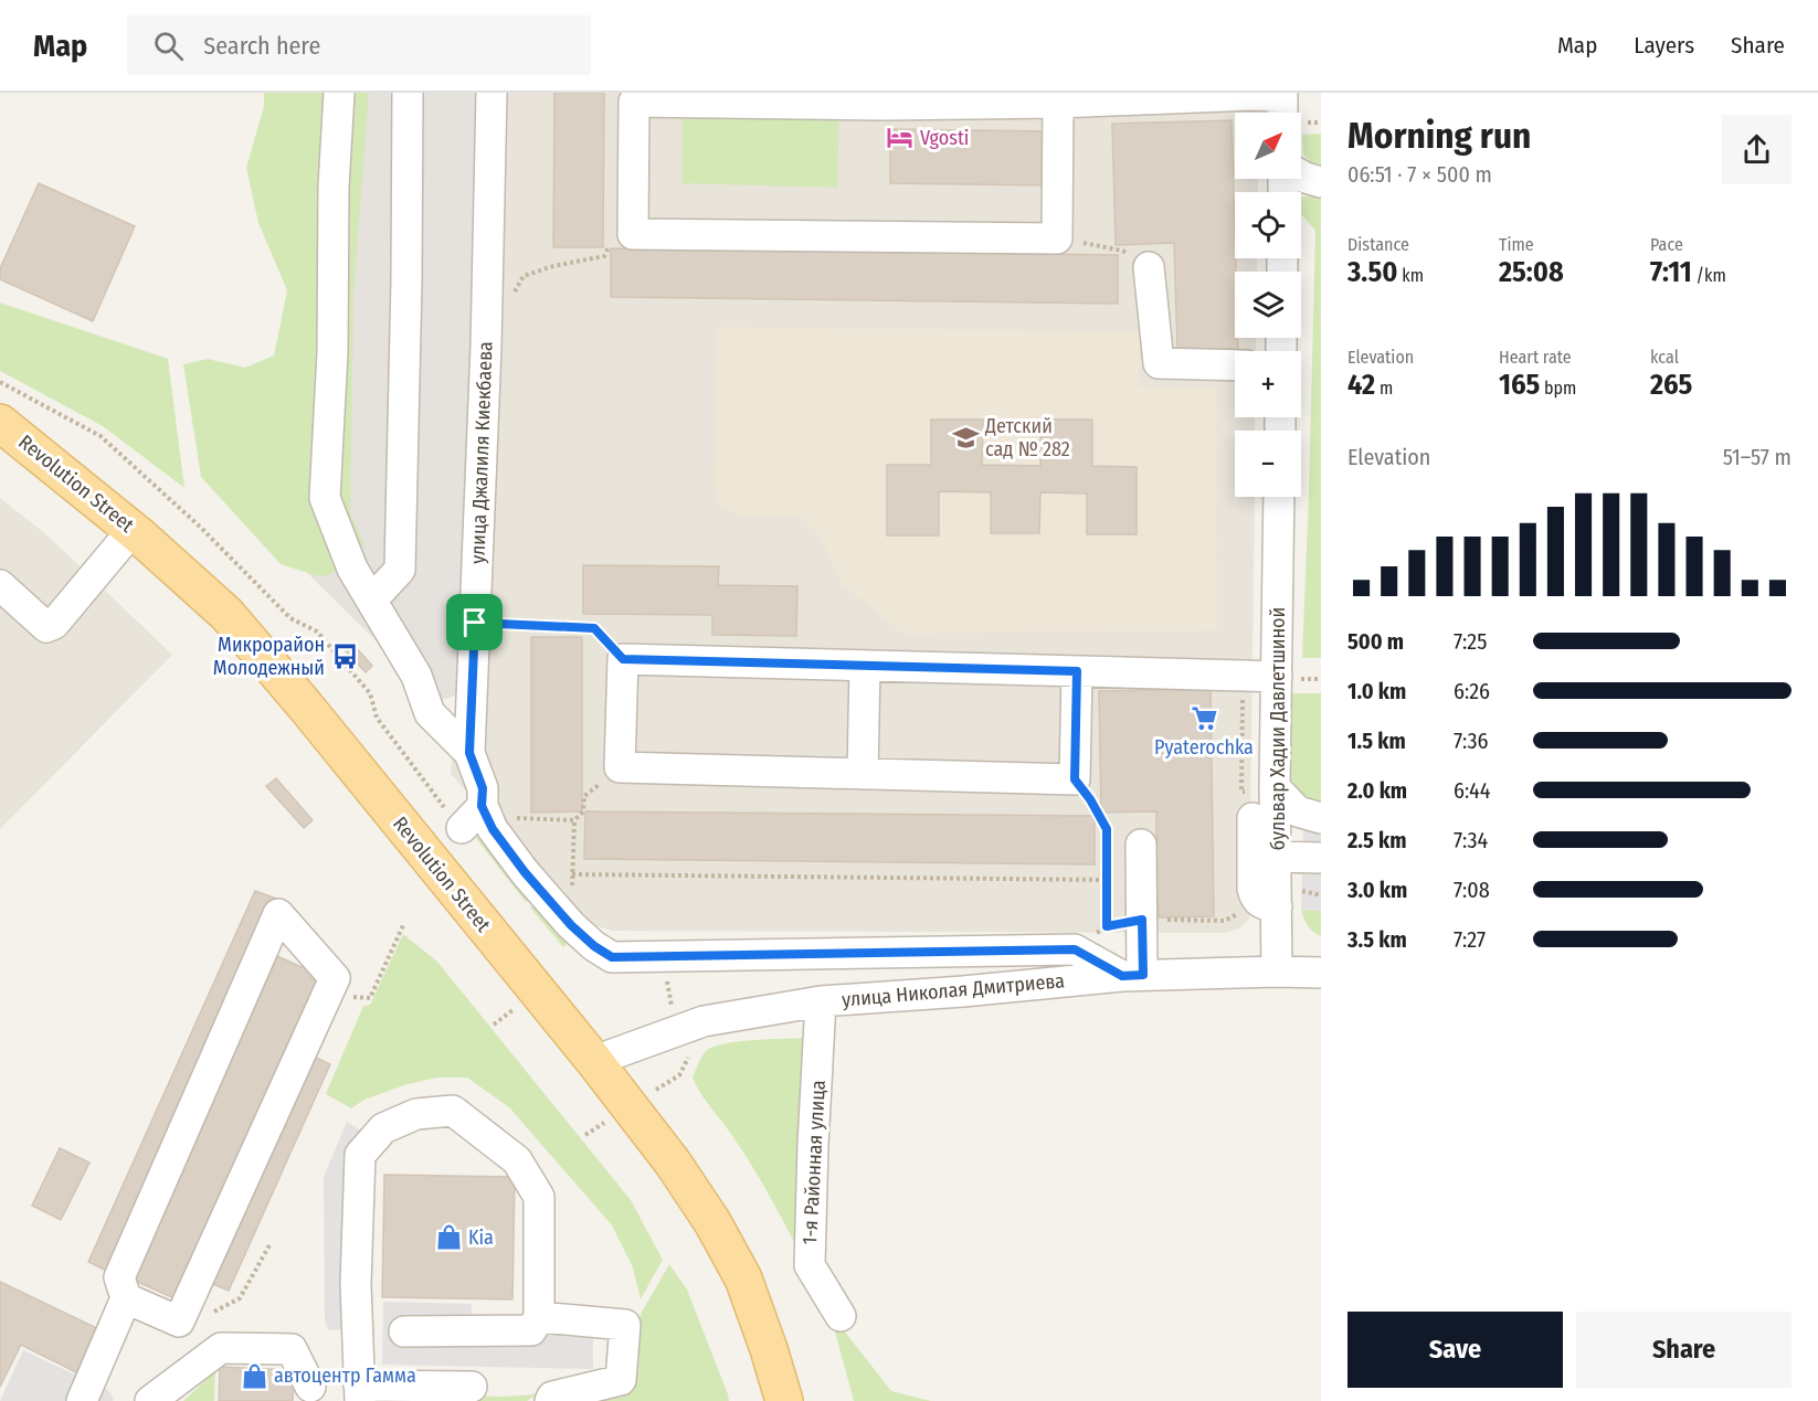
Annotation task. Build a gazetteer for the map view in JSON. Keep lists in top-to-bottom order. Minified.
{"streets":{"main road":["Revolution Street"],"street":["улица Джалиля Киекбаева","бульвар Хадии Давлетшиной","улица Николая Дмитриева","1-я Районная улица"]},"crossings":[["Revolution Street","улица Николая Дмитриева"],["бульвар Хадии Давлетшиной","улица Николая Дмитриева"],["улица Николая Дмитриева","1-я Районная улица"]],"places":{"hotel":["Vgosti"],"school or university":["Детский сад № 282"],"bus stop":["Микрорайон Молодежный"],"supermarket":["Pyaterochka"],"shop":["Kia","автоцентр Гамма"]},"north":"top right","page":{"header":"Map","search":"Search here","nav":["Map","Layers","Share"],"heading":["Morning run","06:51 · 7 × 500 m"],"map_buttons":["+","−"],"stats":[["Distance","3.50 km"],["Time","25:08"],["Pace","7:11 /km"],["Elevation","42 m"],["Heart rate","165 bpm"],["kcal","265"]],"chart":["Elevation","51–57 m"],"list":[{"name":"500 m","note":"7:25"},{"name":"1.0 km","note":"6:26"},{"name":"1.5 km","note":"7:36"},{"name":"2.0 km","note":"6:44"},{"name":"2.5 km","note":"7:34"},{"name":"3.0 km","note":"7:08"},{"name":"3.5 km","note":"7:27"}],"buttons":["Save","Share"]}}
